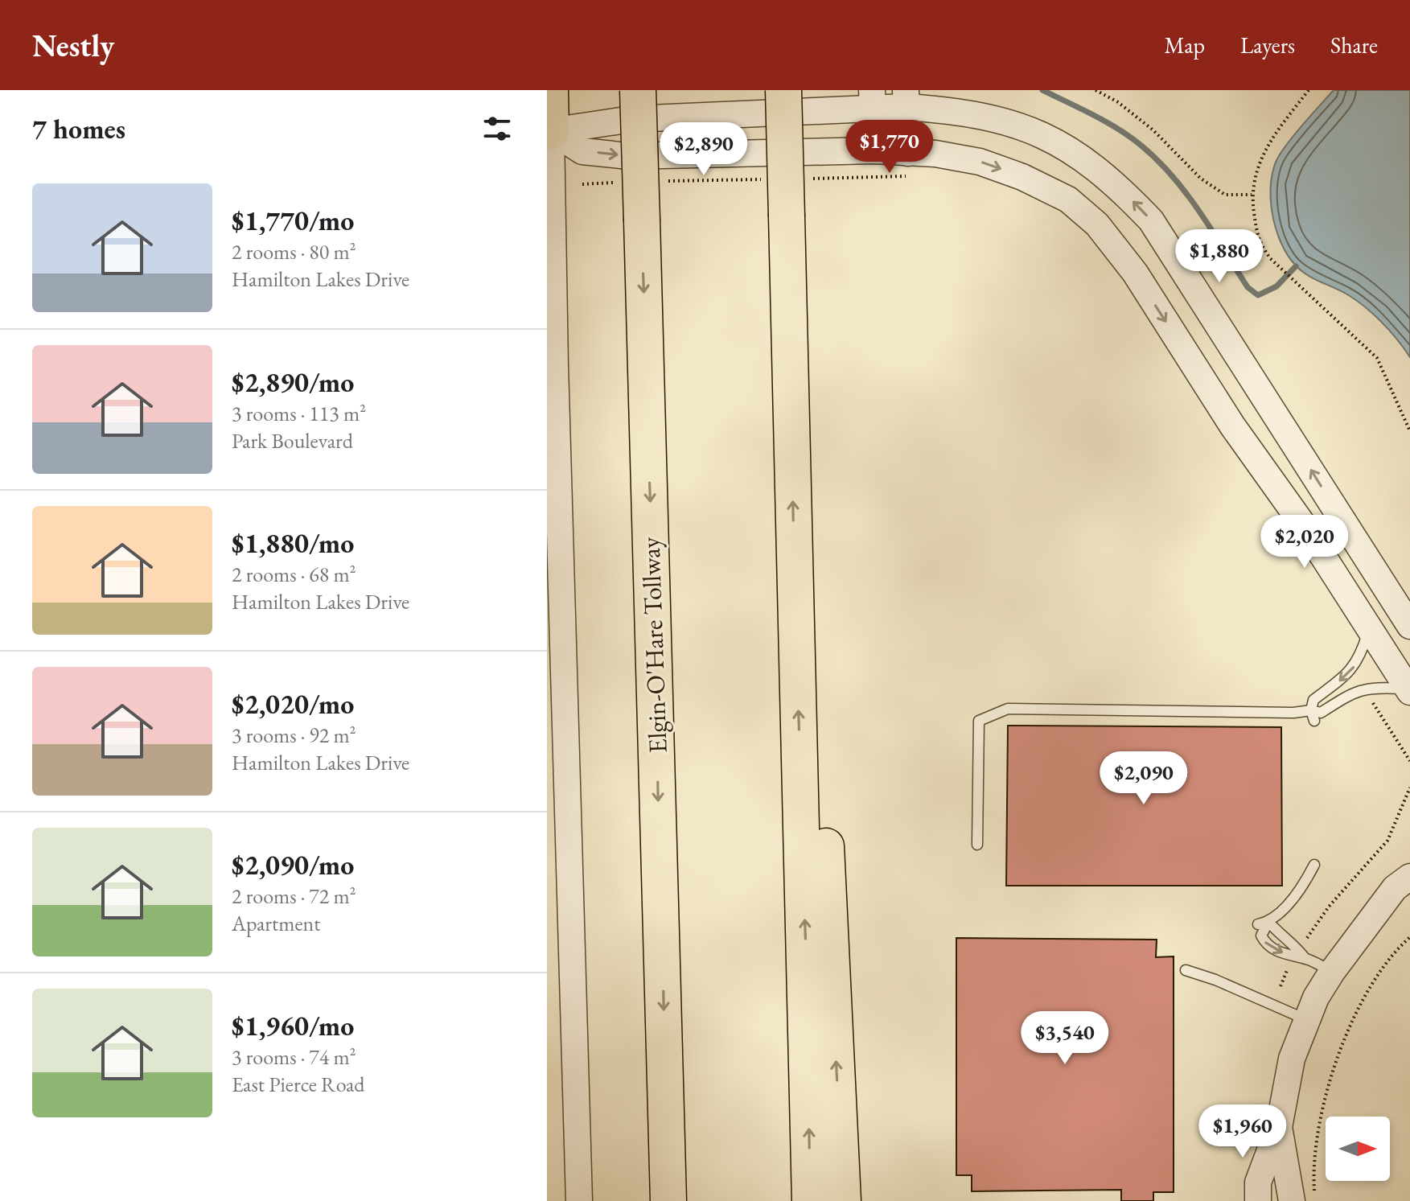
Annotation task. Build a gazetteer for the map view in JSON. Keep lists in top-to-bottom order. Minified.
{"streets":{"highway":["Elgin-O'Hare Tollway"]},"north":"right","page":{"header":"Nestly","nav":["Map","Layers","Share"],"heading":"7 homes","price":["$1,770","$2,890","$1,880","$2,020","$2,090","$3,540","$1,960"],"list":[{"name":"$1,770/mo","note":"2 rooms · 80 m² · Hamilton Lakes Drive"},{"name":"$2,890/mo","note":"3 rooms · 113 m² · Park Boulevard"},{"name":"$1,880/mo","note":"2 rooms · 68 m² · Hamilton Lakes Drive"},{"name":"$2,020/mo","note":"3 rooms · 92 m² · Hamilton Lakes Drive"},{"name":"$2,090/mo","note":"2 rooms · 72 m² · Apartment"},{"name":"$1,960/mo","note":"3 rooms · 74 m² · East Pierce Road"}]}}
